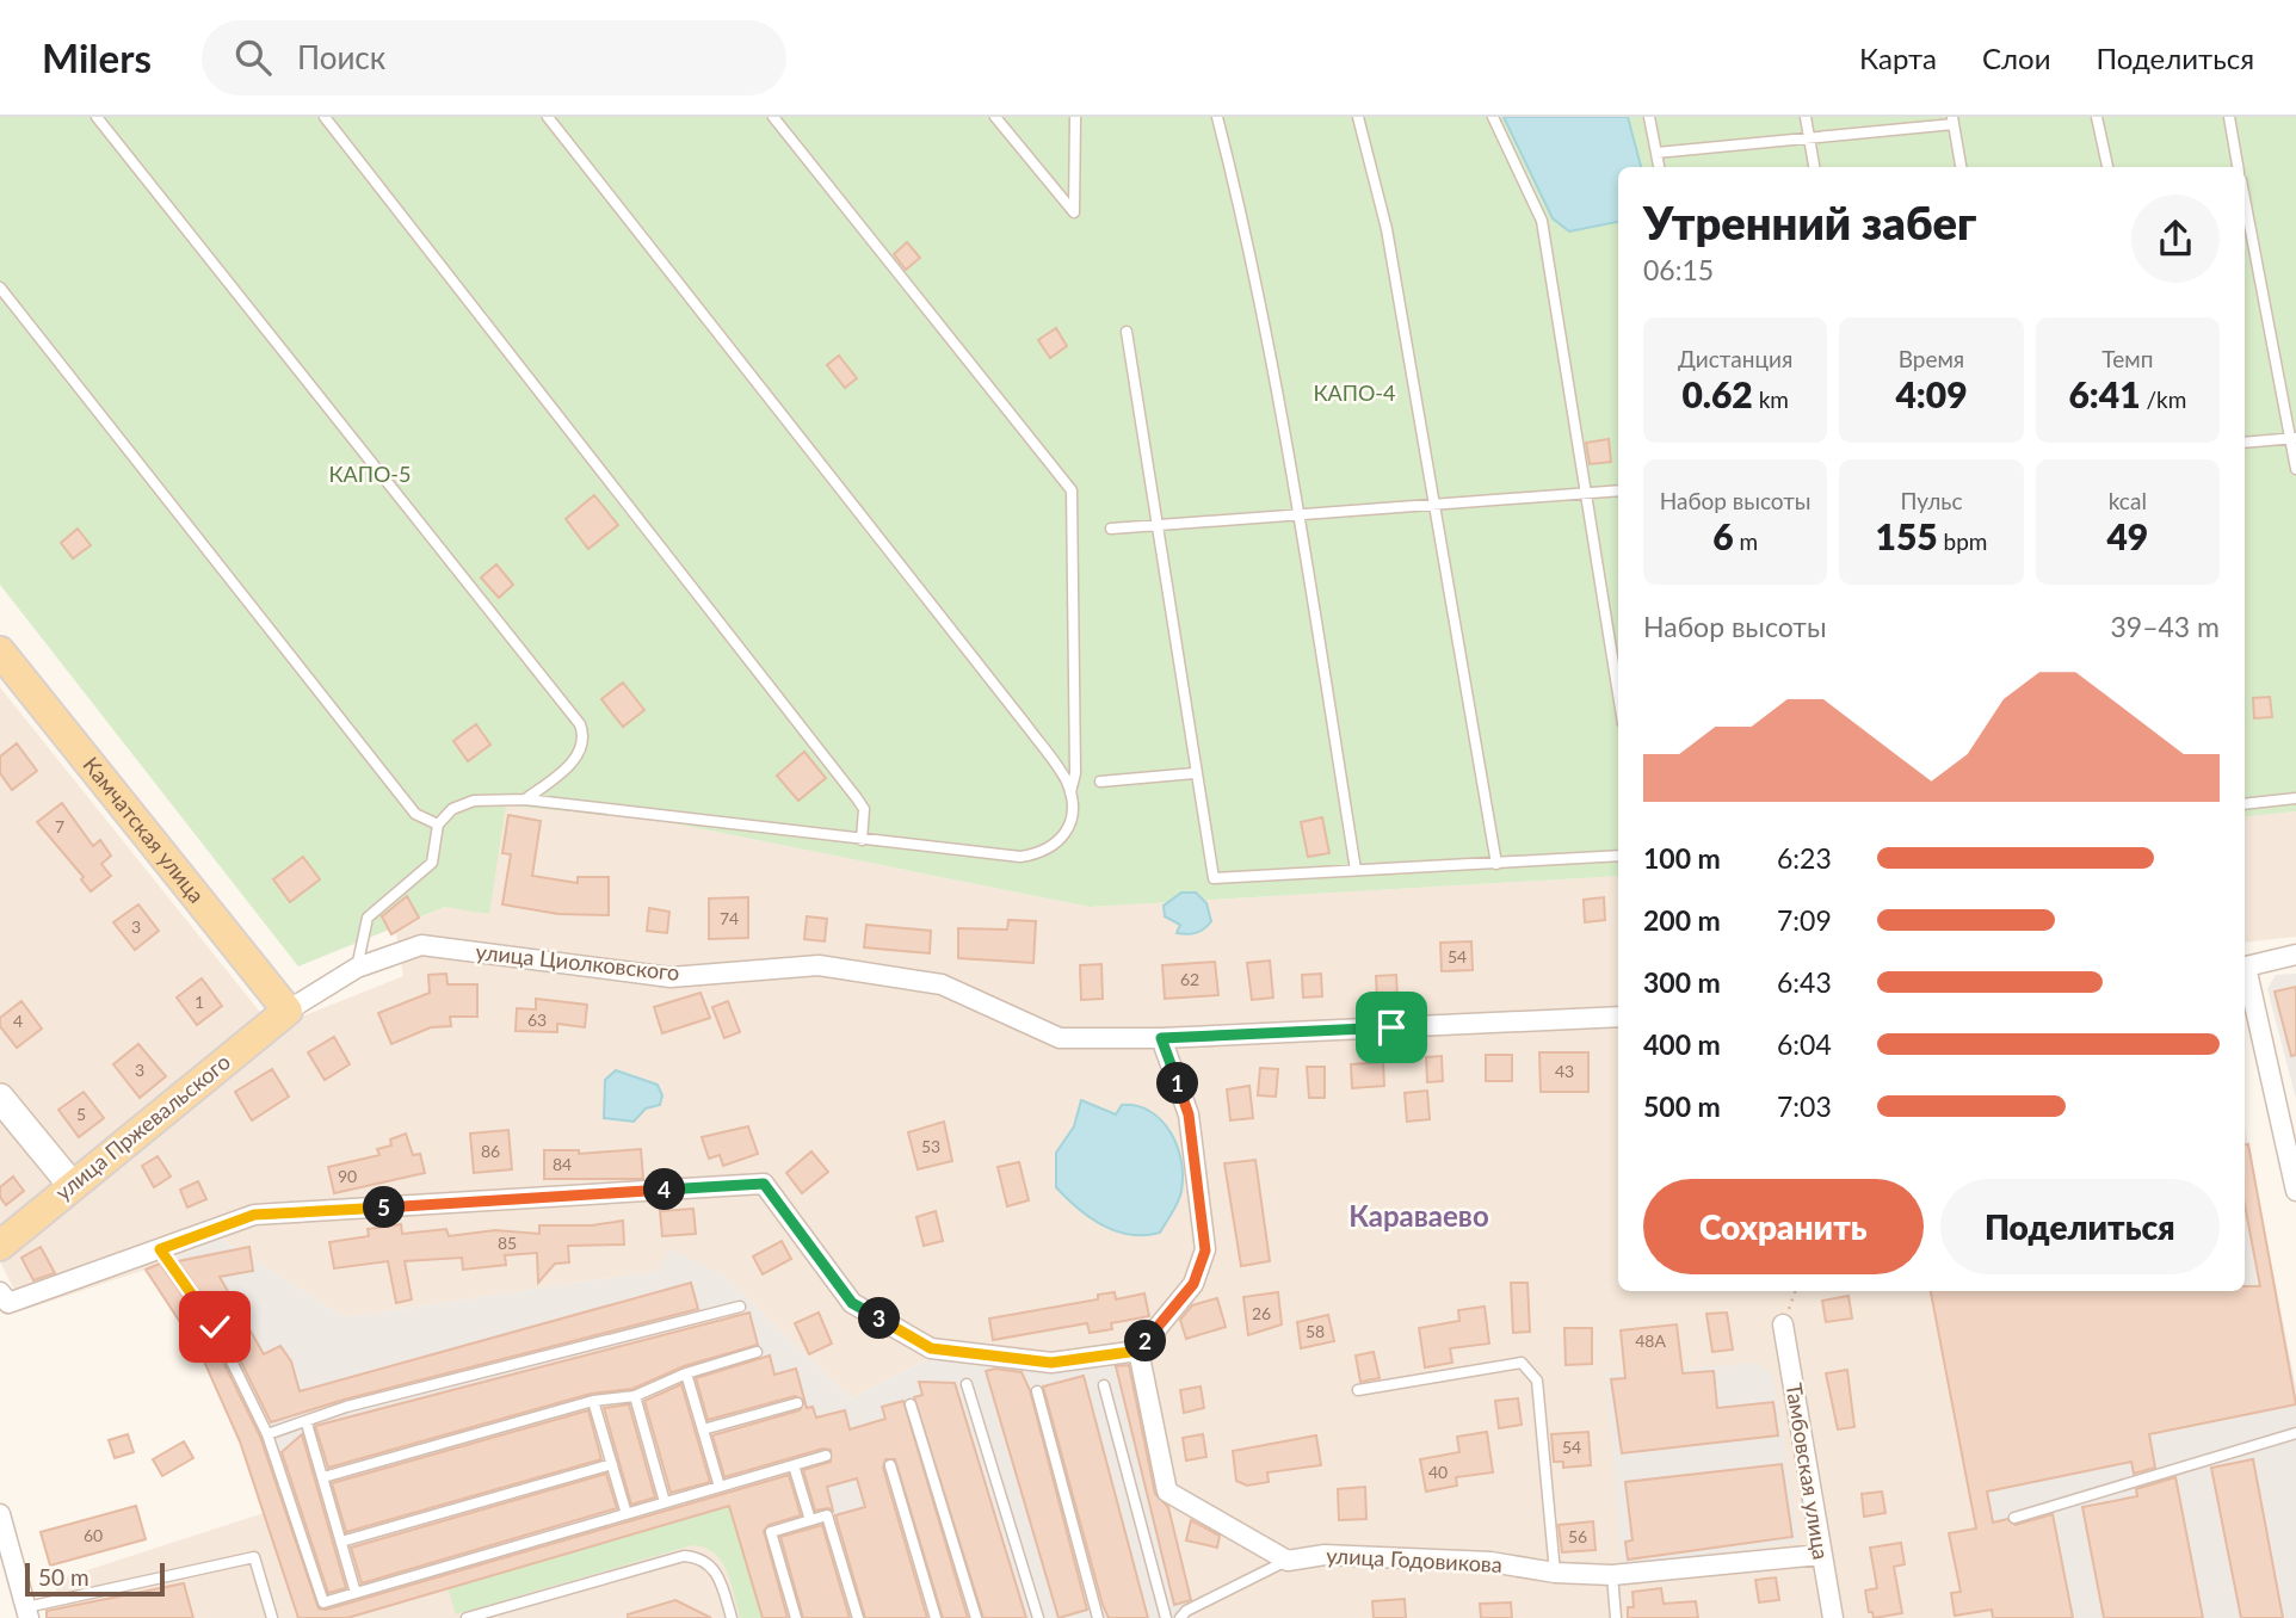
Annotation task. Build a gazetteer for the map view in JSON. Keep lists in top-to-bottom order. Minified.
{"streets":{"main road":["Камчатская улица","улица Пржевальского"],"street":["улица Циолковского","Тамбовская улица","улица Годовикова"]},"crossings":[["Камчатская улица","улица Циолковского"],["Камчатская улица","улица Пржевальского"],["улица Циолковского","улица Пржевальского"],["Тамбовская улица","улица Годовикова"]],"districts":["Караваево"],"parks":["КАПО-4","КАПО-5"],"house_numbers":["7","74","3","54","62","1","63","4","3","43","5","53","86","84","90","85","26","58","48А","54","40","60","56"],"scale_bar":"50 m","page":{"header":"Milers","search":"Поиск","nav":["Карта","Слои","Поделиться"],"heading":["Утренний забег","06:15"],"stats":[["Дистанция","0.62 km"],["Время","4:09"],["Темп","6:41 /km"],["Набор высоты","6 m"],["Пульс","155 bpm"],["kcal","49"]],"chart":["Набор высоты","39–43 m"],"list":[{"name":"100 m","note":"6:23"},{"name":"200 m","note":"7:09"},{"name":"300 m","note":"6:43"},{"name":"400 m","note":"6:04"},{"name":"500 m","note":"7:03"}],"pins":["1","4","5","3","2"],"buttons":["Сохранить","Поделиться"],"scale":"50 m"}}
